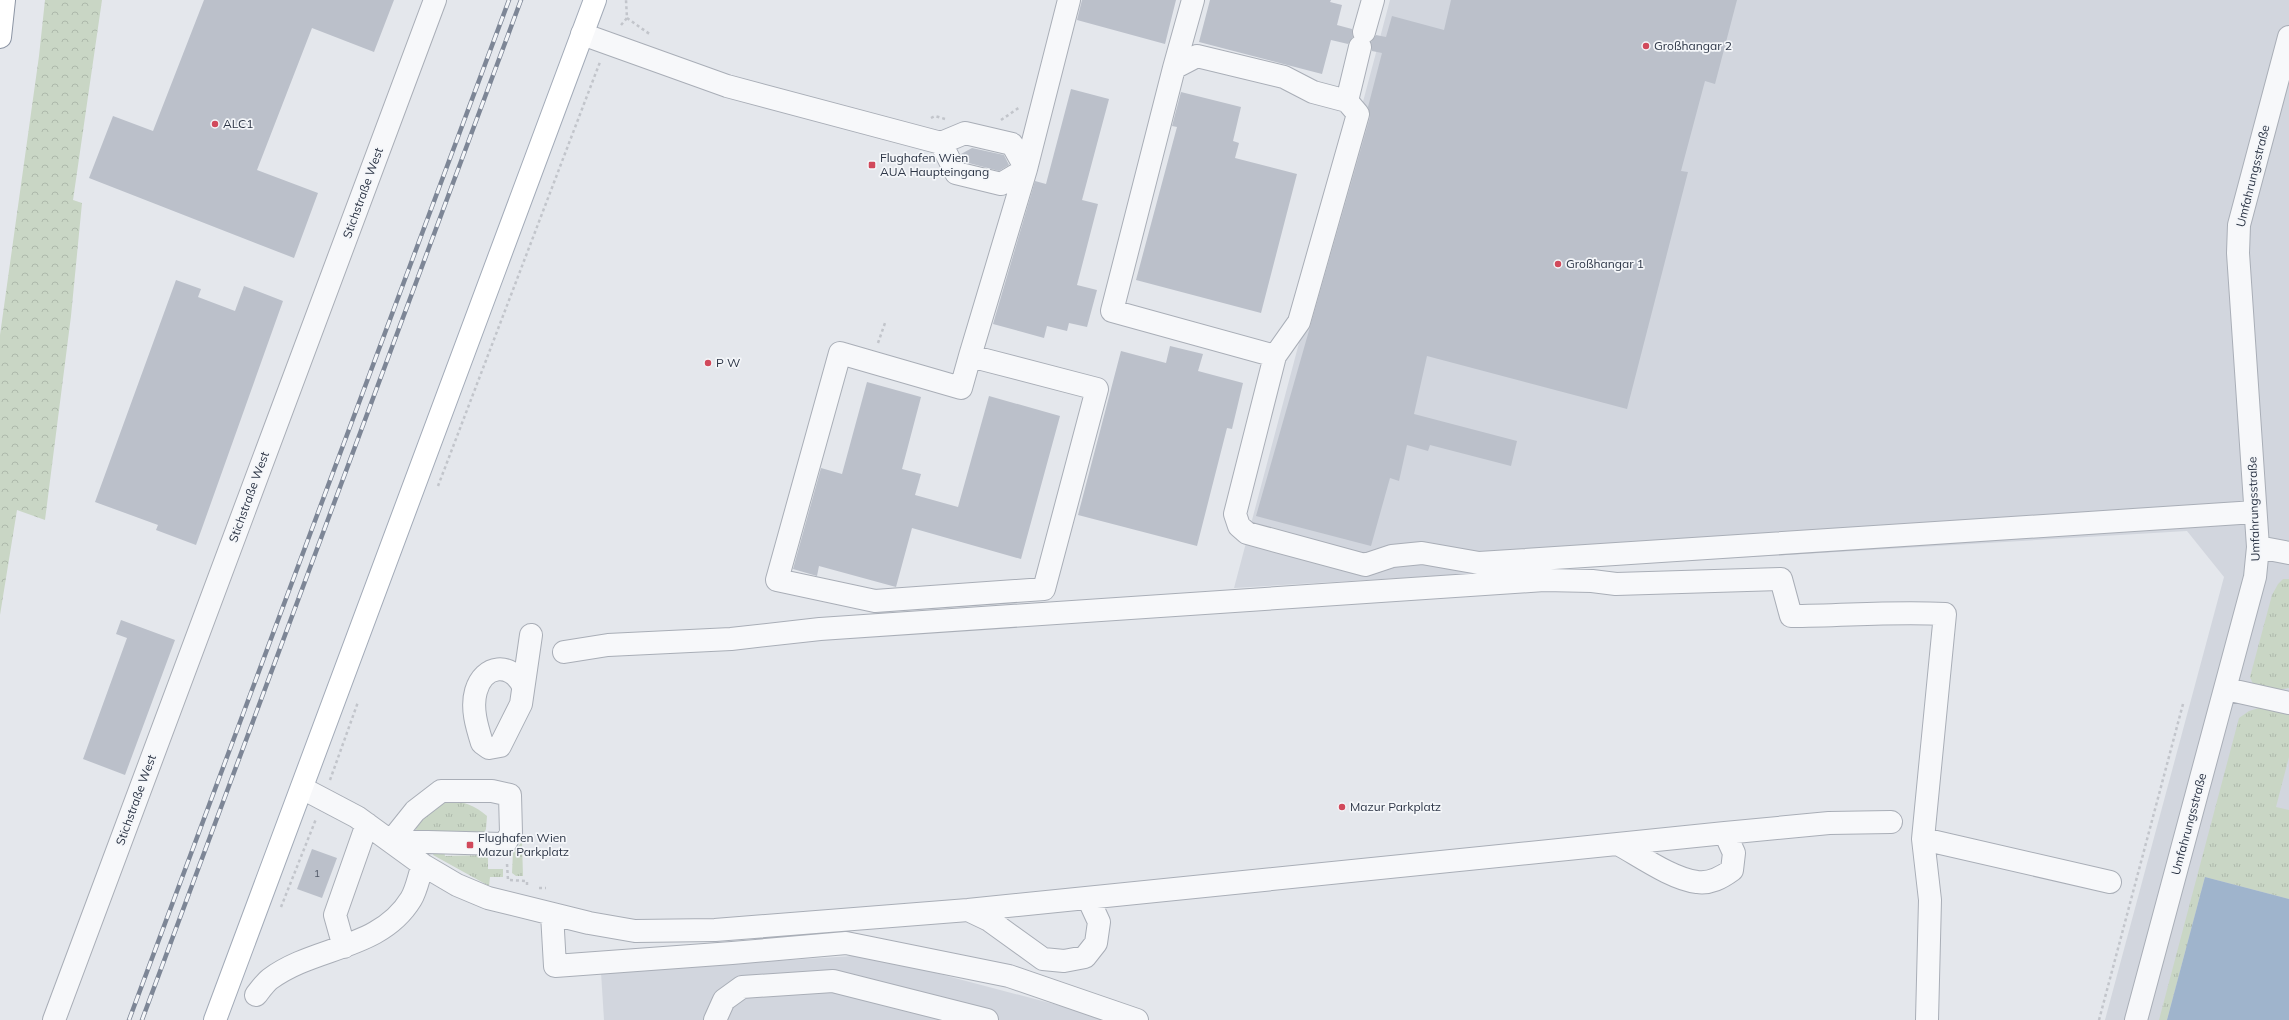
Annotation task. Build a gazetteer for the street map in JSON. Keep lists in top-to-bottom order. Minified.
{"streets":{"street":["Umfahrungsstraße","Stichstraße West"]},"places":{"other":["Großhangar 2","ALC1","Großhangar 1","P W","Mazur Parkplatz"],"transit":["Flughafen Wien AUA Haupteingang","Flughafen Wien Mazur Parkplatz"]},"house_numbers":["1"]}
